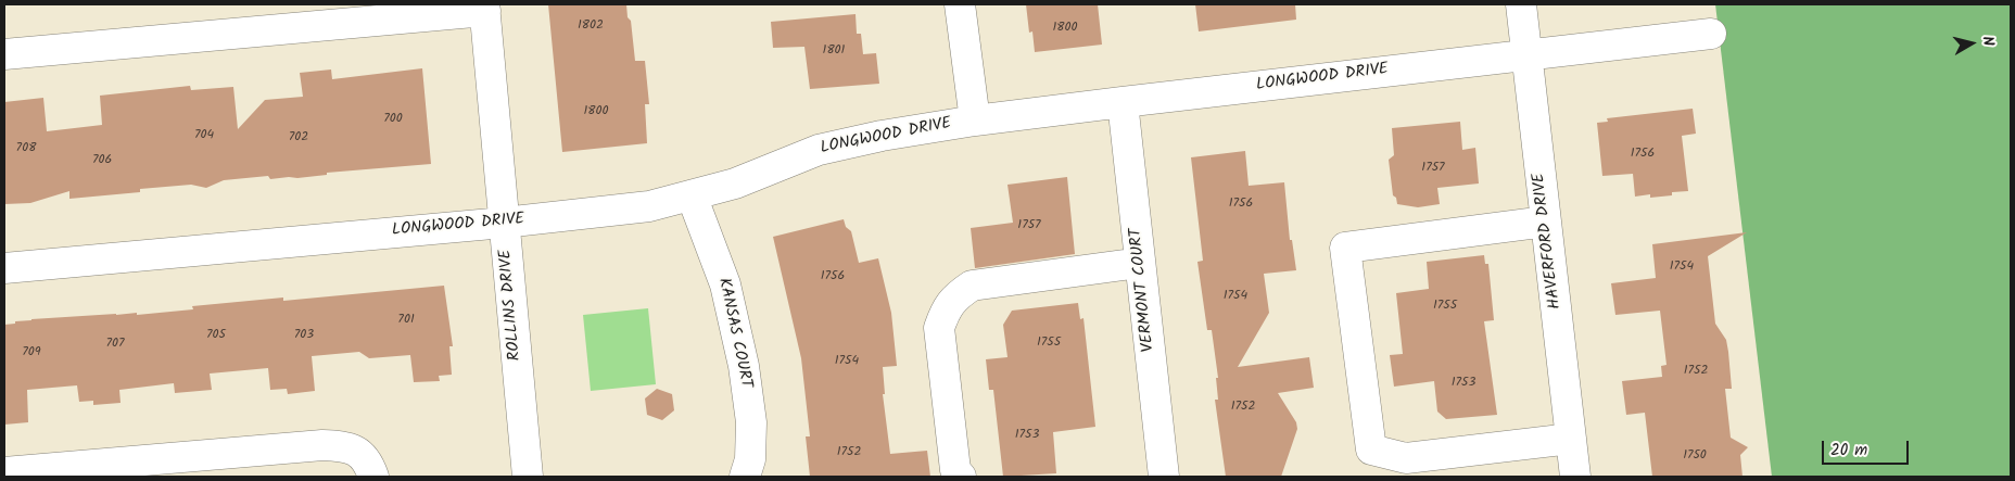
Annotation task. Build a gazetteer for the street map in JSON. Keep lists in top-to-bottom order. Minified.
{"streets":{"street":["LONGWOOD DRIVE","HAVERFORD DRIVE","VERMONT COURT","ROLLINS DRIVE","KANSAS COURT"]},"crossings":[["LONGWOOD DRIVE","HAVERFORD DRIVE"],["LONGWOOD DRIVE","VERMONT COURT"],["LONGWOOD DRIVE","ROLLINS DRIVE"],["LONGWOOD DRIVE","KANSAS COURT"]],"house_numbers":["1802","1800","1801","1800","700","704","702","708","1756","706","1757","1756","1757","1754","1756","1754","1755","701","705","703","1755","707","709","1754","1752","1753","1752","1753","1752","1750"],"scale_bar":"20 m","north":"right"}
